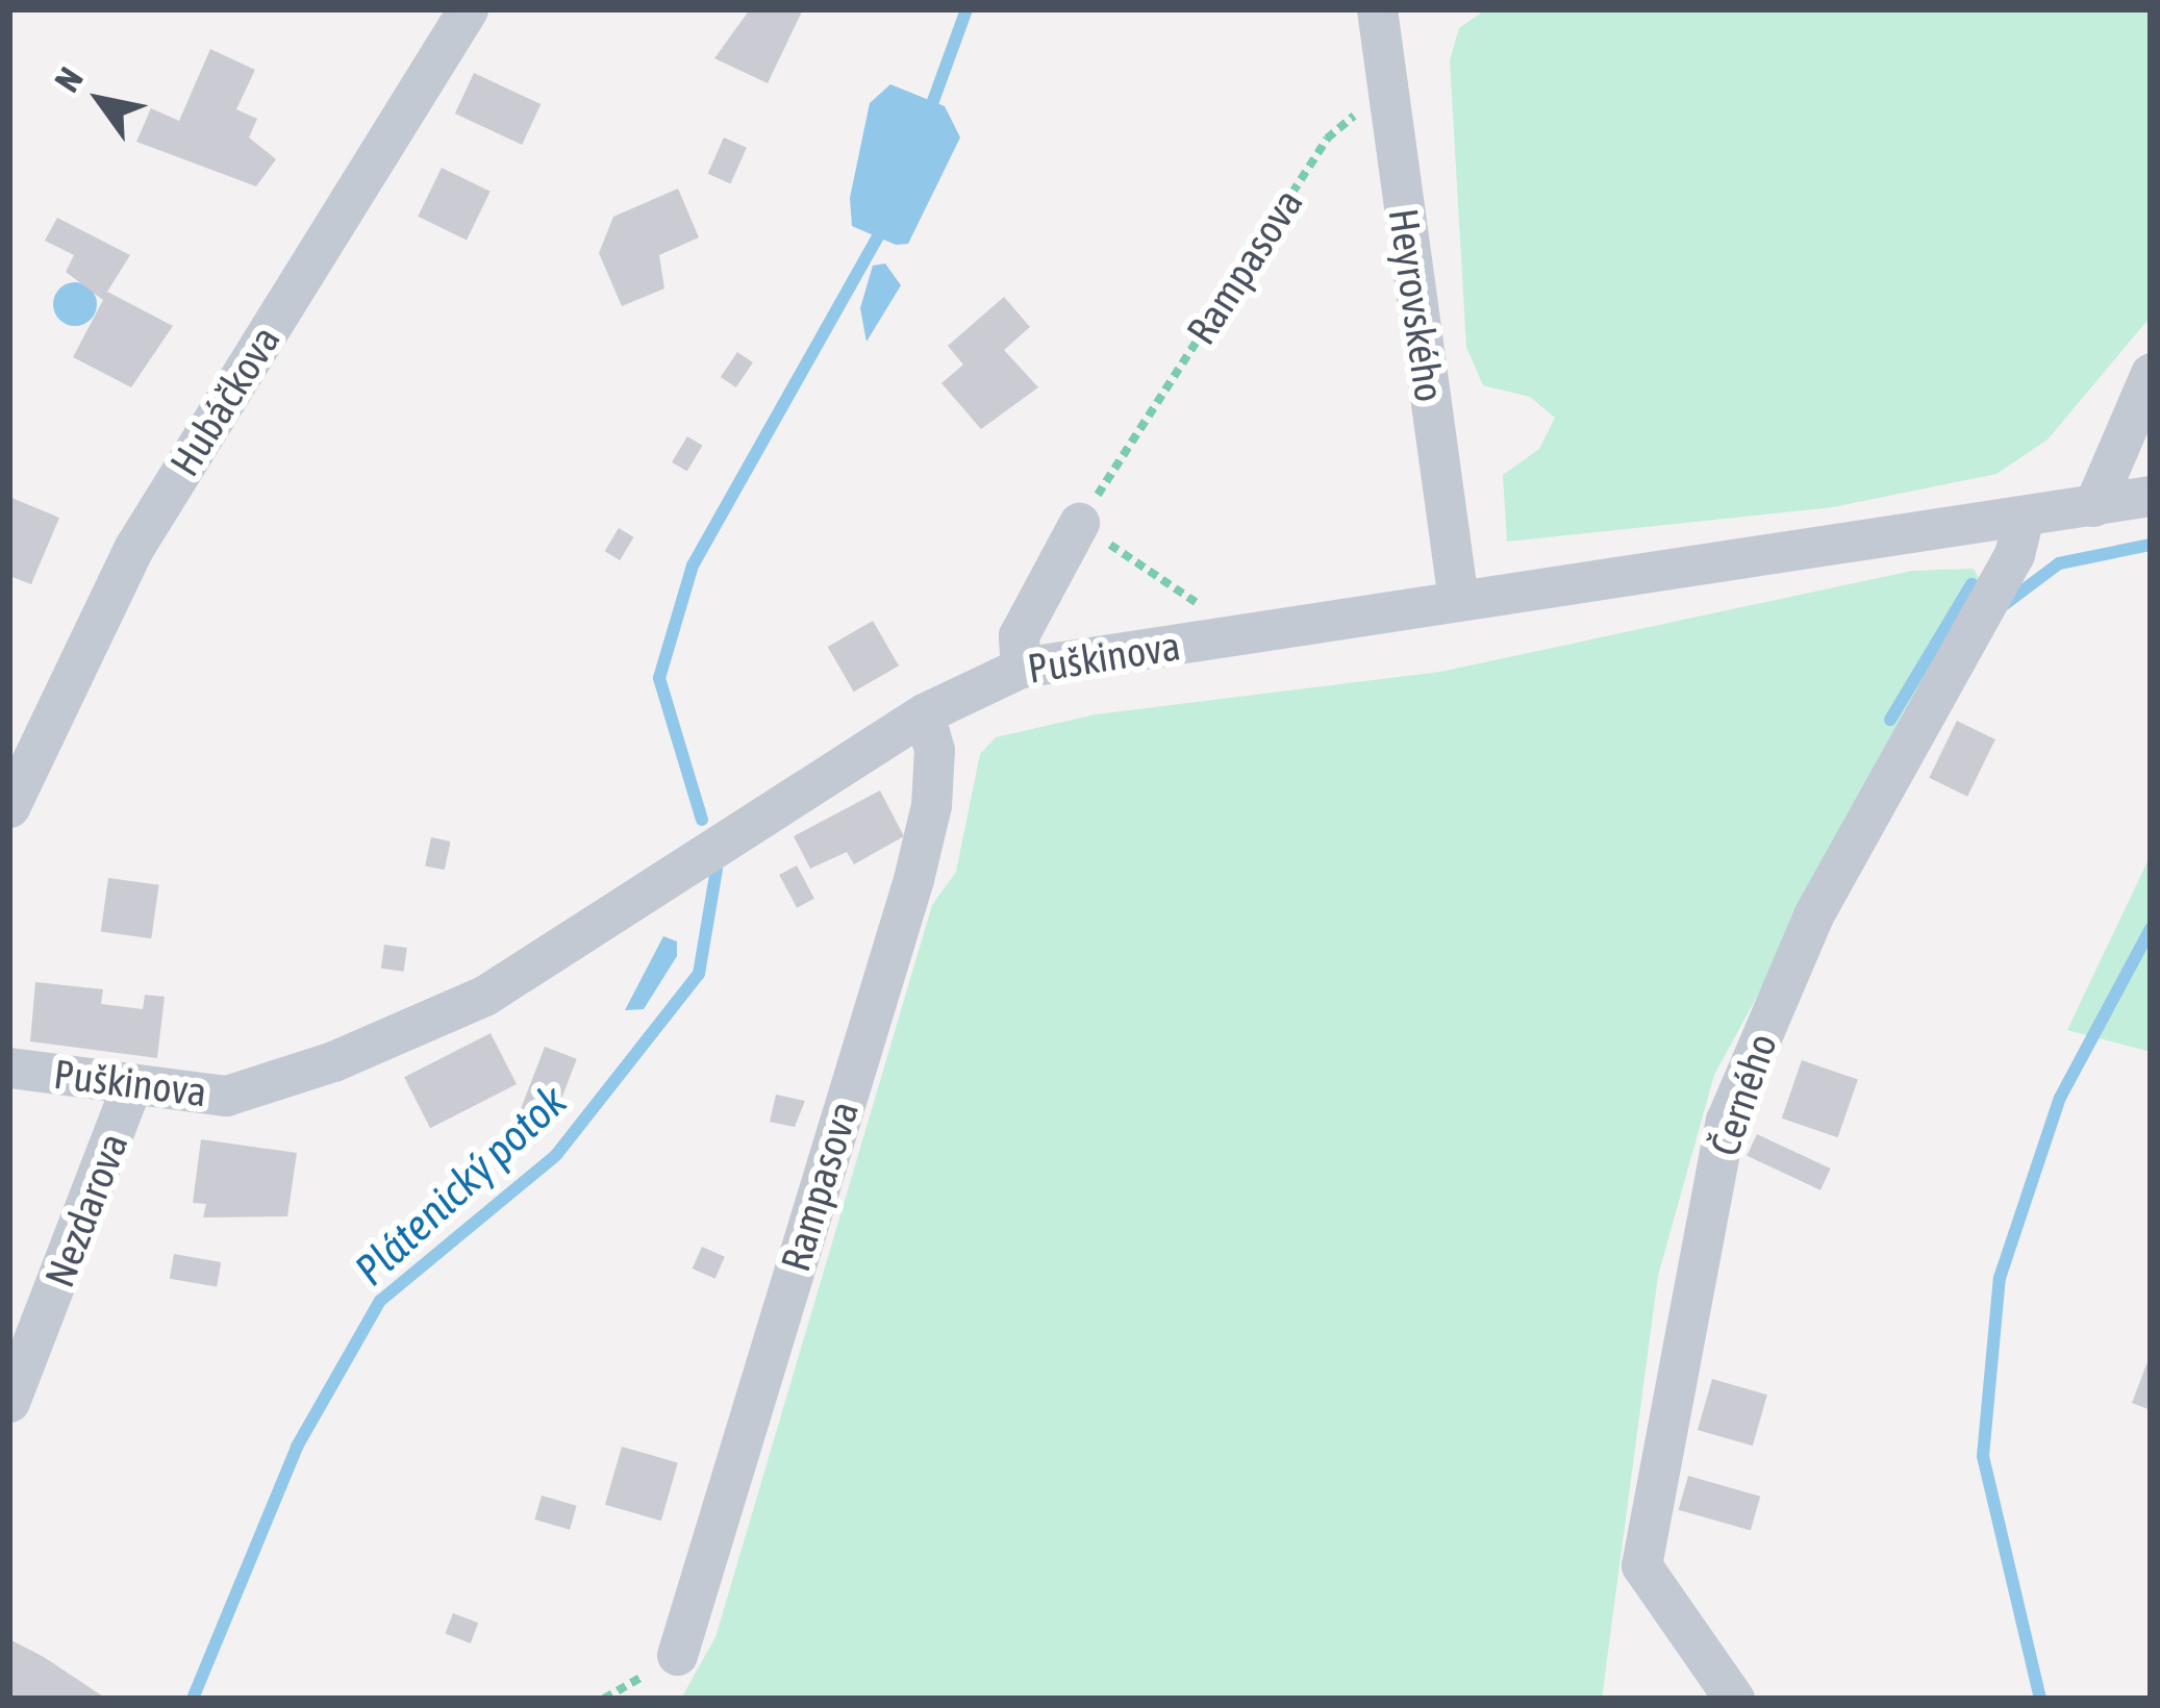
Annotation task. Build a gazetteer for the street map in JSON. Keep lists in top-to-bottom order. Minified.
{"streets":{"street":["Rampasova","Heyrovského","Hubáčkova","Puškinova","Černého","Nezdarova"]},"crossings":[["Rampasova","Heyrovského"],["Rampasova","Puškinova"],["Heyrovského","Puškinova"],["Puškinova","Černého"],["Puškinova","Nezdarova"]],"water":["Plátenický potok"],"north":"top left"}
